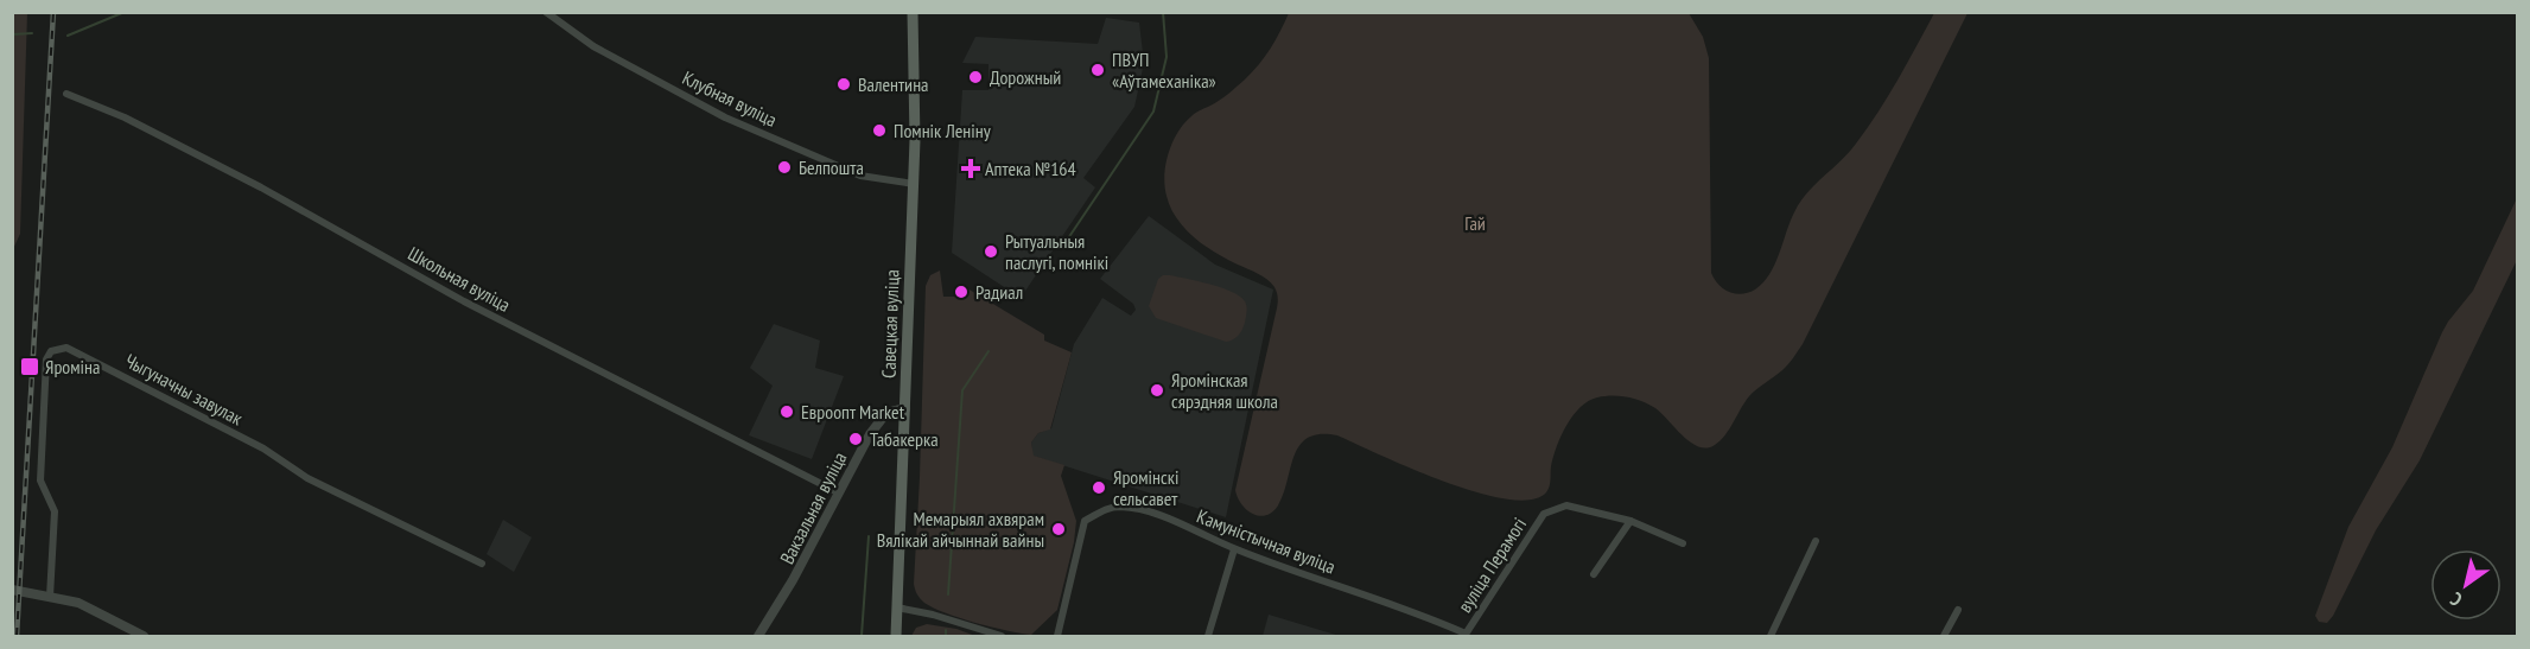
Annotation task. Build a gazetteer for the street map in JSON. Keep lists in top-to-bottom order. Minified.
{"streets":{"main road":["Савецкая вуліца"],"street":["Клубная вуліца","Школьная вуліца","Чыгуначны завулак","Вакзальная вуліца","Камуністычная вуліца","вуліца Перамогі"]},"crossings":[["Клубная вуліца","Савецкая вуліца"],["Школьная вуліца","Вакзальная вуліца"],["Савецкая вуліца","Вакзальная вуліца"],["Камуністычная вуліца","вуліца Перамогі"]],"parks":["Гай"],"places":{"other":["ПВУП «Аўтамеханіка»","Дорожный","Валентина","Помнік Леніну","Белпошта","Рытуальныя паслугі, помнікі","Радиал","Яромінская сярэдняя школа","Евроопт Market","Табакерка","Яромінскі сельсавет","Мемарыял ахвярам Вялікай айчыннай вайны"],"health":["Аптека №164"],"transit":["Яроміна"]},"north":"bottom left"}
